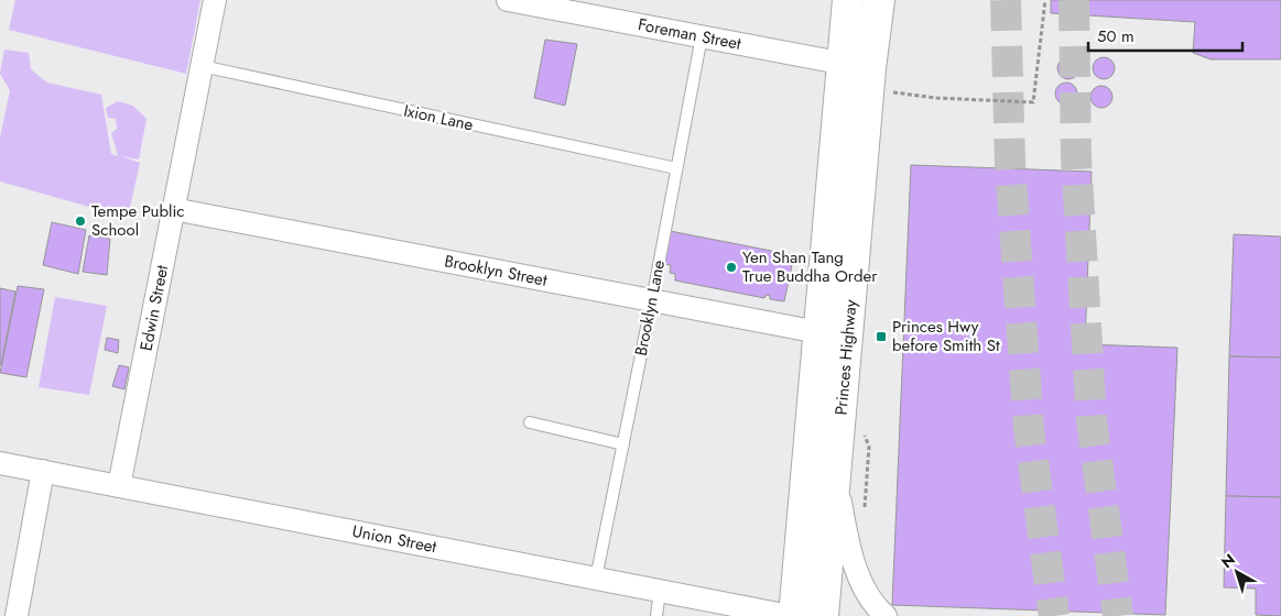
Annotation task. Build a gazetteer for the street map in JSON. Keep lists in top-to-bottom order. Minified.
{"streets":{"highway":["Princes Highway"],"street":["Foreman Street","Brooklyn Street","Edwin Street","Union Street"],"lane":["Ixion Lane","Brooklyn Lane"]},"crossings":[["Foreman Street","Brooklyn Lane"],["Foreman Street","Princes Highway"],["Ixion Lane","Edwin Street"],["Ixion Lane","Brooklyn Lane"],["Brooklyn Street","Edwin Street"],["Brooklyn Street","Brooklyn Lane"],["Brooklyn Street","Princes Highway"],["Edwin Street","Union Street"],["Brooklyn Lane","Union Street"]],"places":{"other":["Tempe Public School","Yen Shan Tang True Buddha Order"],"transit":["Princes Hwy before Smith St"]},"scale_bar":"50 m","north":"top left"}
